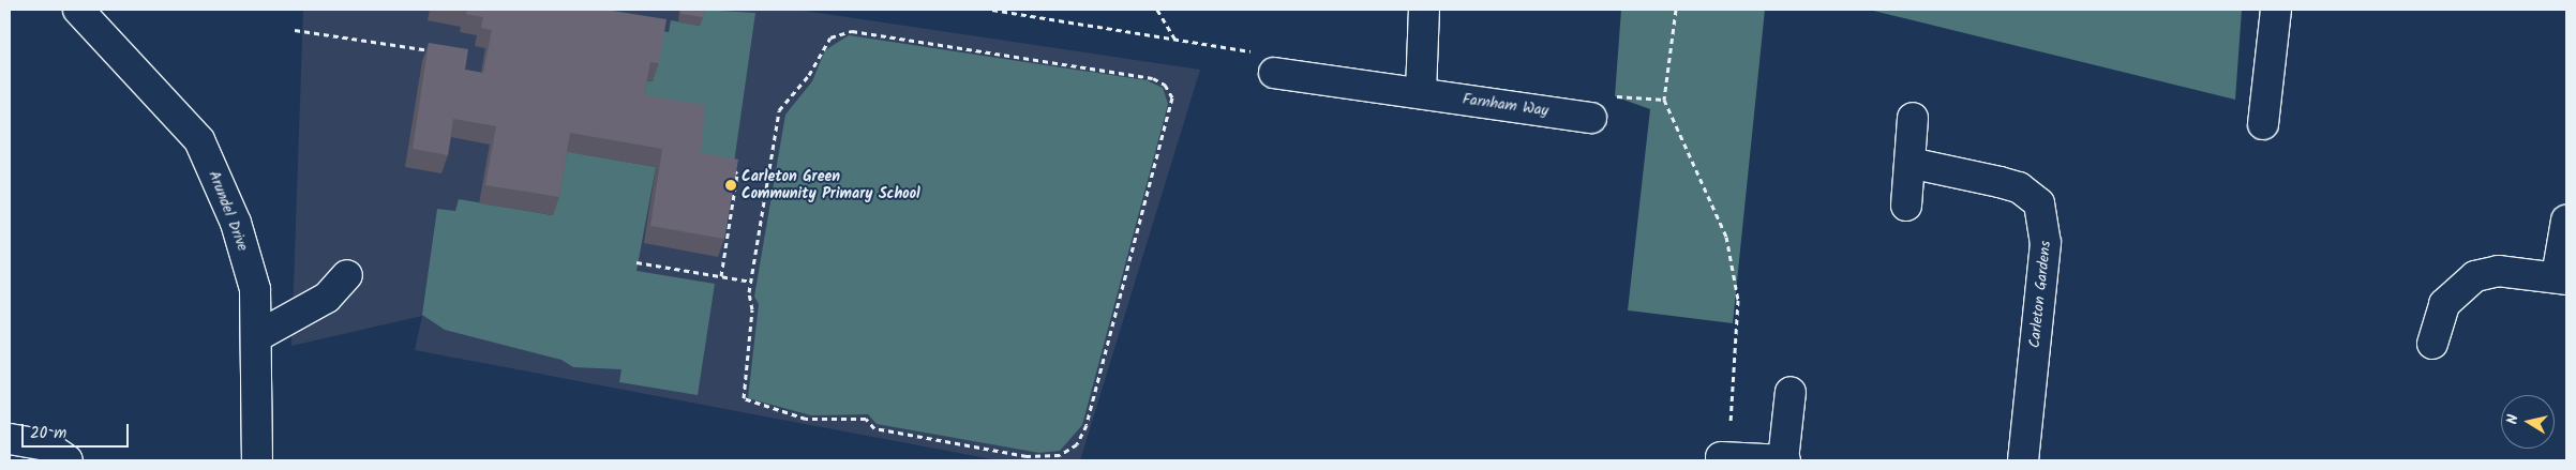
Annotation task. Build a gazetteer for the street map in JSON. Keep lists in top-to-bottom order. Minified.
{"streets":{"street":["Farnham Way","Arundel Drive","Carleton Gardens"]},"places":["Carleton Green Community Primary School"],"scale_bar":"20 m","north":"left"}
